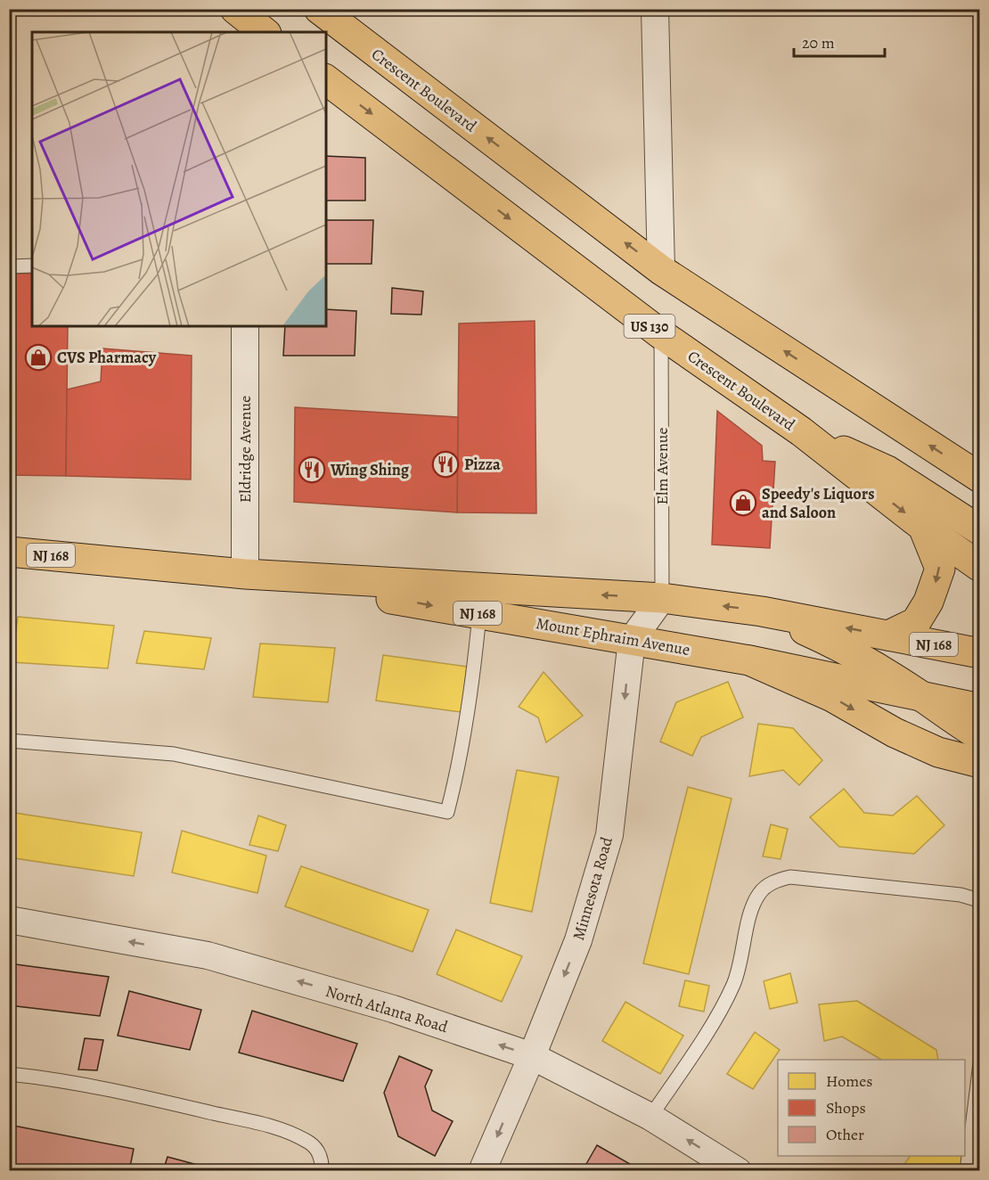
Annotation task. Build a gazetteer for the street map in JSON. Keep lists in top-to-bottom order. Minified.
{"streets":{"main road":["Crescent Boulevard","US 130","NJ 168","Mount Ephraim Avenue"],"street":["Eldridge Avenue","Minnesota Road","North Atlanta Road"],"lane":["Elm Avenue"]},"crossings":[["Crescent Boulevard","Elm Avenue"],["Eldridge Avenue","Mount Ephraim Avenue"],["Elm Avenue","Mount Ephraim Avenue"],["Elm Avenue","Minnesota Road"],["Mount Ephraim Avenue","Minnesota Road"],["Minnesota Road","North Atlanta Road"]],"one_way":["Minnesota Road","North Atlanta Road"],"places":{"shop":["CVS Pharmacy","Speedy's Liquors and Saloon"],"restaurant":["Pizza","Wing Shing"]},"legend":["Homes","Shops","Other"],"scale_bar":"20 m"}
